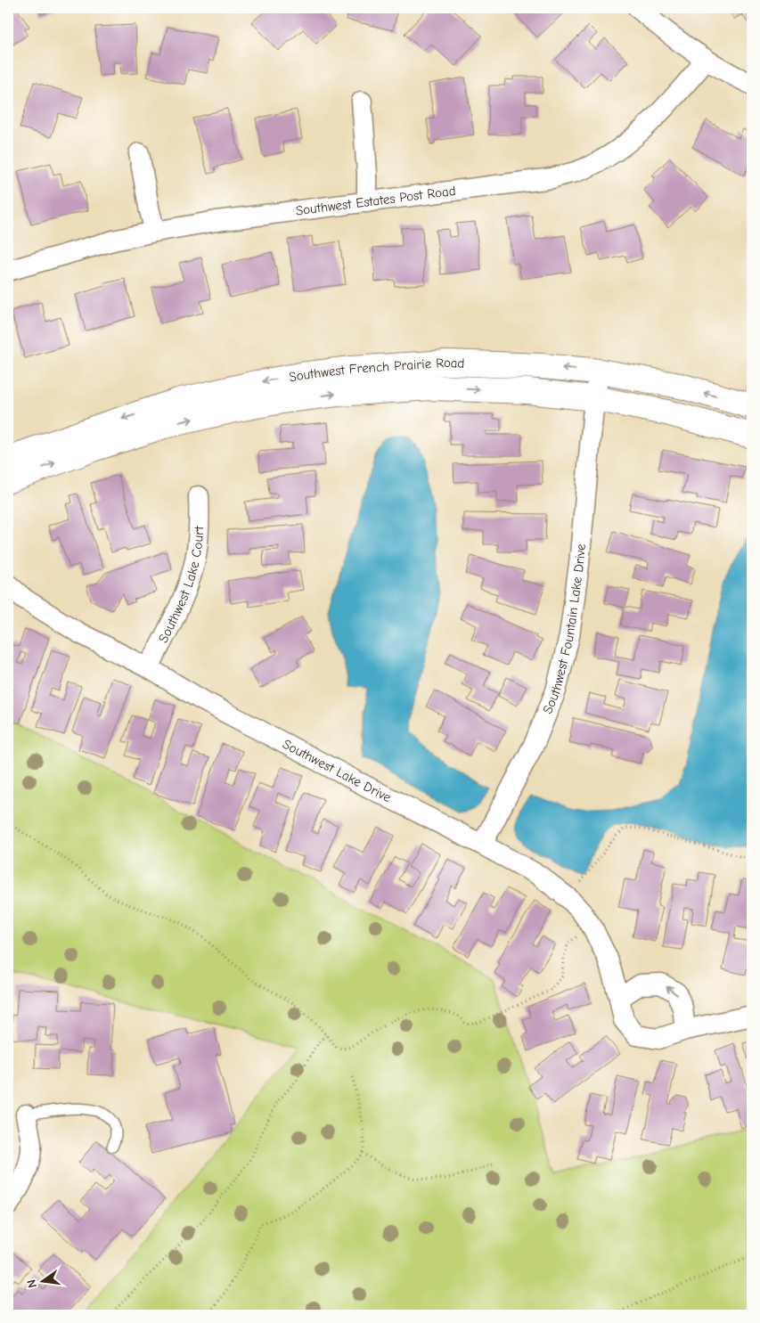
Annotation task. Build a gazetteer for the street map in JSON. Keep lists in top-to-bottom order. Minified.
{"streets":{"street":["Southwest Estates Post Road","Southwest French Prairie Road","Southwest Lake Court","Southwest Fountain Lake Drive","Southwest Lake Drive"]},"crossings":[["Southwest French Prairie Road","Southwest Fountain Lake Drive"],["Southwest Lake Court","Southwest Lake Drive"],["Southwest Fountain Lake Drive","Southwest Lake Drive"]],"north":"left"}
